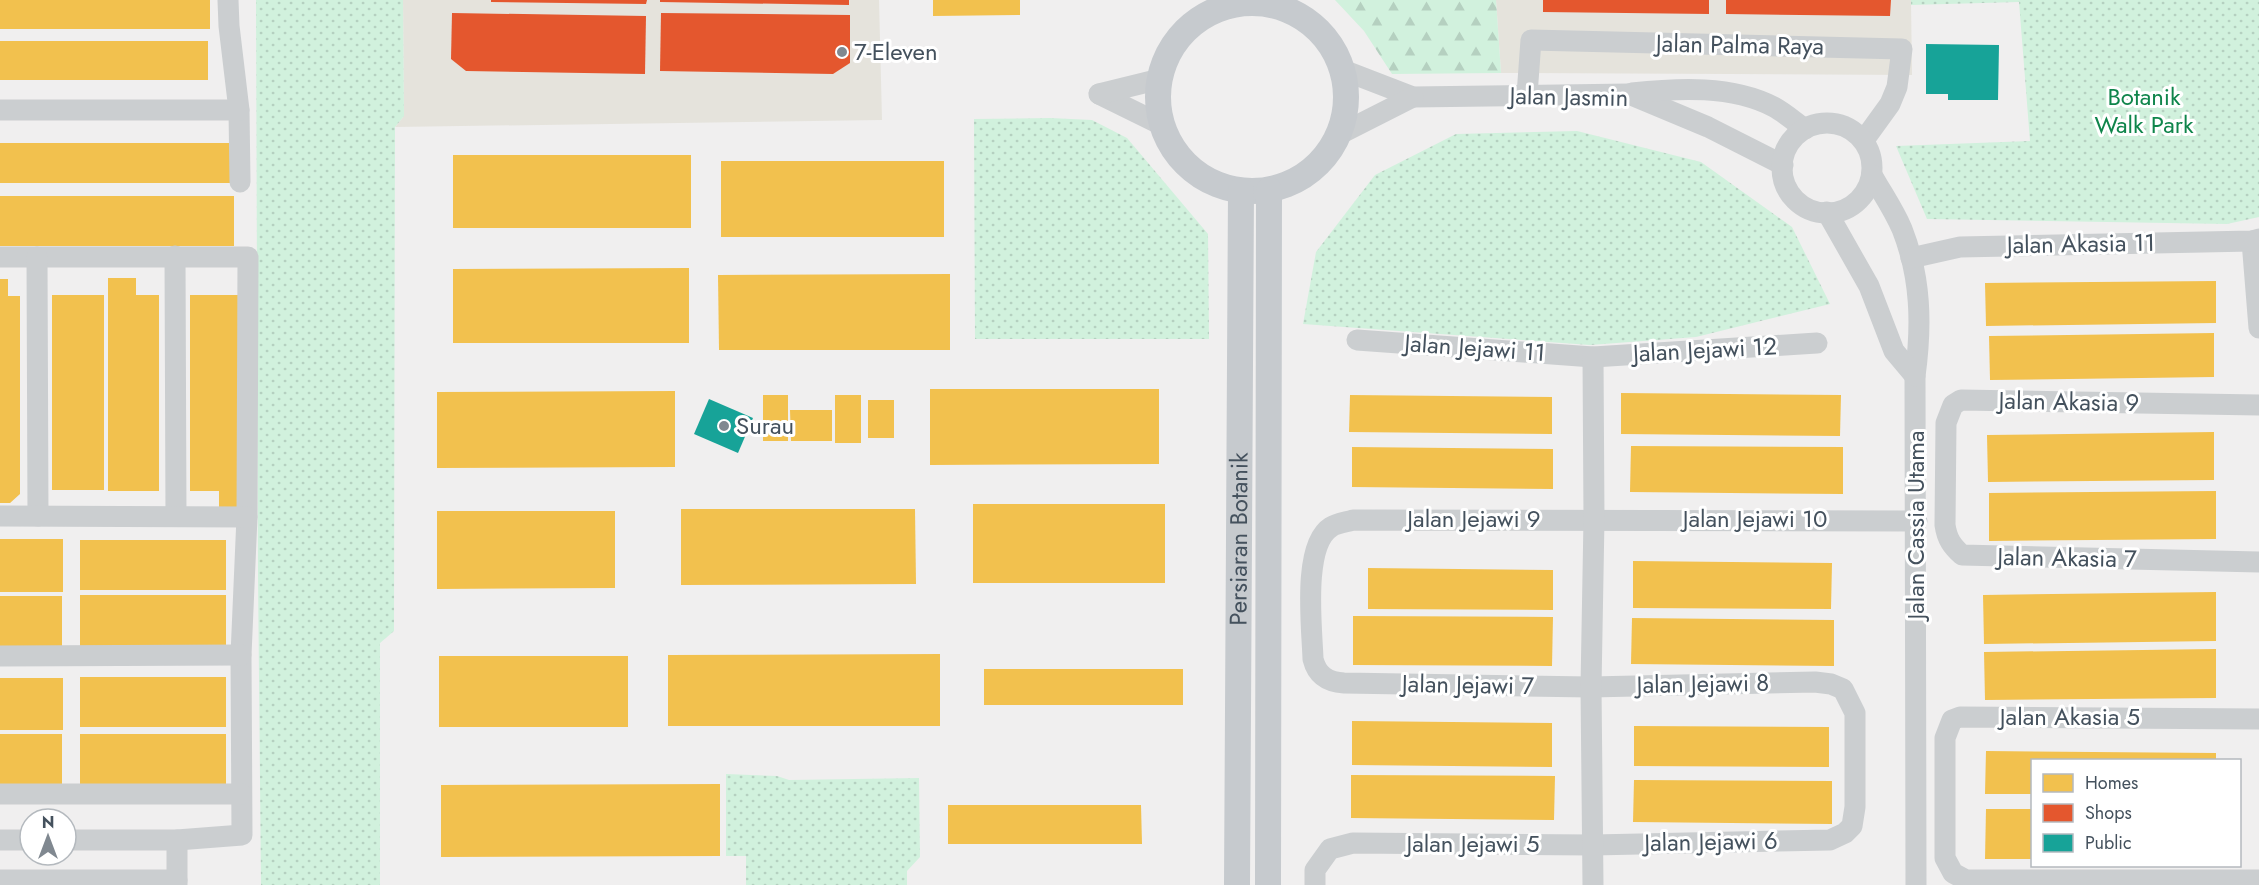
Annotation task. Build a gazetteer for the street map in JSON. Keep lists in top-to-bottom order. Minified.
{"streets":{"main road":["Persiaran Botanik"],"street":["Jalan Palma Raya","Jalan Jasmin","Jalan Akasia 11","Jalan Jejawi 11","Jalan Jejawi 12","Jalan Akasia 9","Jalan Jejawi 9","Jalan Jejawi 10","Jalan Cassia Utama","Jalan Akasia 7","Jalan Jejawi 8","Jalan Jejawi 7","Jalan Akasia 5","Jalan Jejawi 6","Jalan Jejawi 5"]},"crossings":[["Jalan Palma Raya","Jalan Jasmin"],["Jalan Palma Raya","Jalan Cassia Utama"],["Jalan Jasmin","Jalan Cassia Utama"],["Jalan Jasmin","Persiaran Botanik"],["Jalan Akasia 11","Jalan Cassia Utama"],["Jalan Jejawi 11","Jalan Jejawi 12"],["Jalan Akasia 9","Jalan Akasia 7"],["Jalan Jejawi 9","Jalan Jejawi 10"],["Jalan Jejawi 9","Jalan Jejawi 7"],["Jalan Jejawi 10","Jalan Cassia Utama"],["Jalan Jejawi 8","Jalan Jejawi 7"],["Jalan Jejawi 8","Jalan Jejawi 6"],["Jalan Jejawi 6","Jalan Jejawi 5"]],"parks":["Botanik Walk Park"],"places":["7-Eleven","Surau"],"legend":["Homes","Shops","Public"],"north":"top"}
